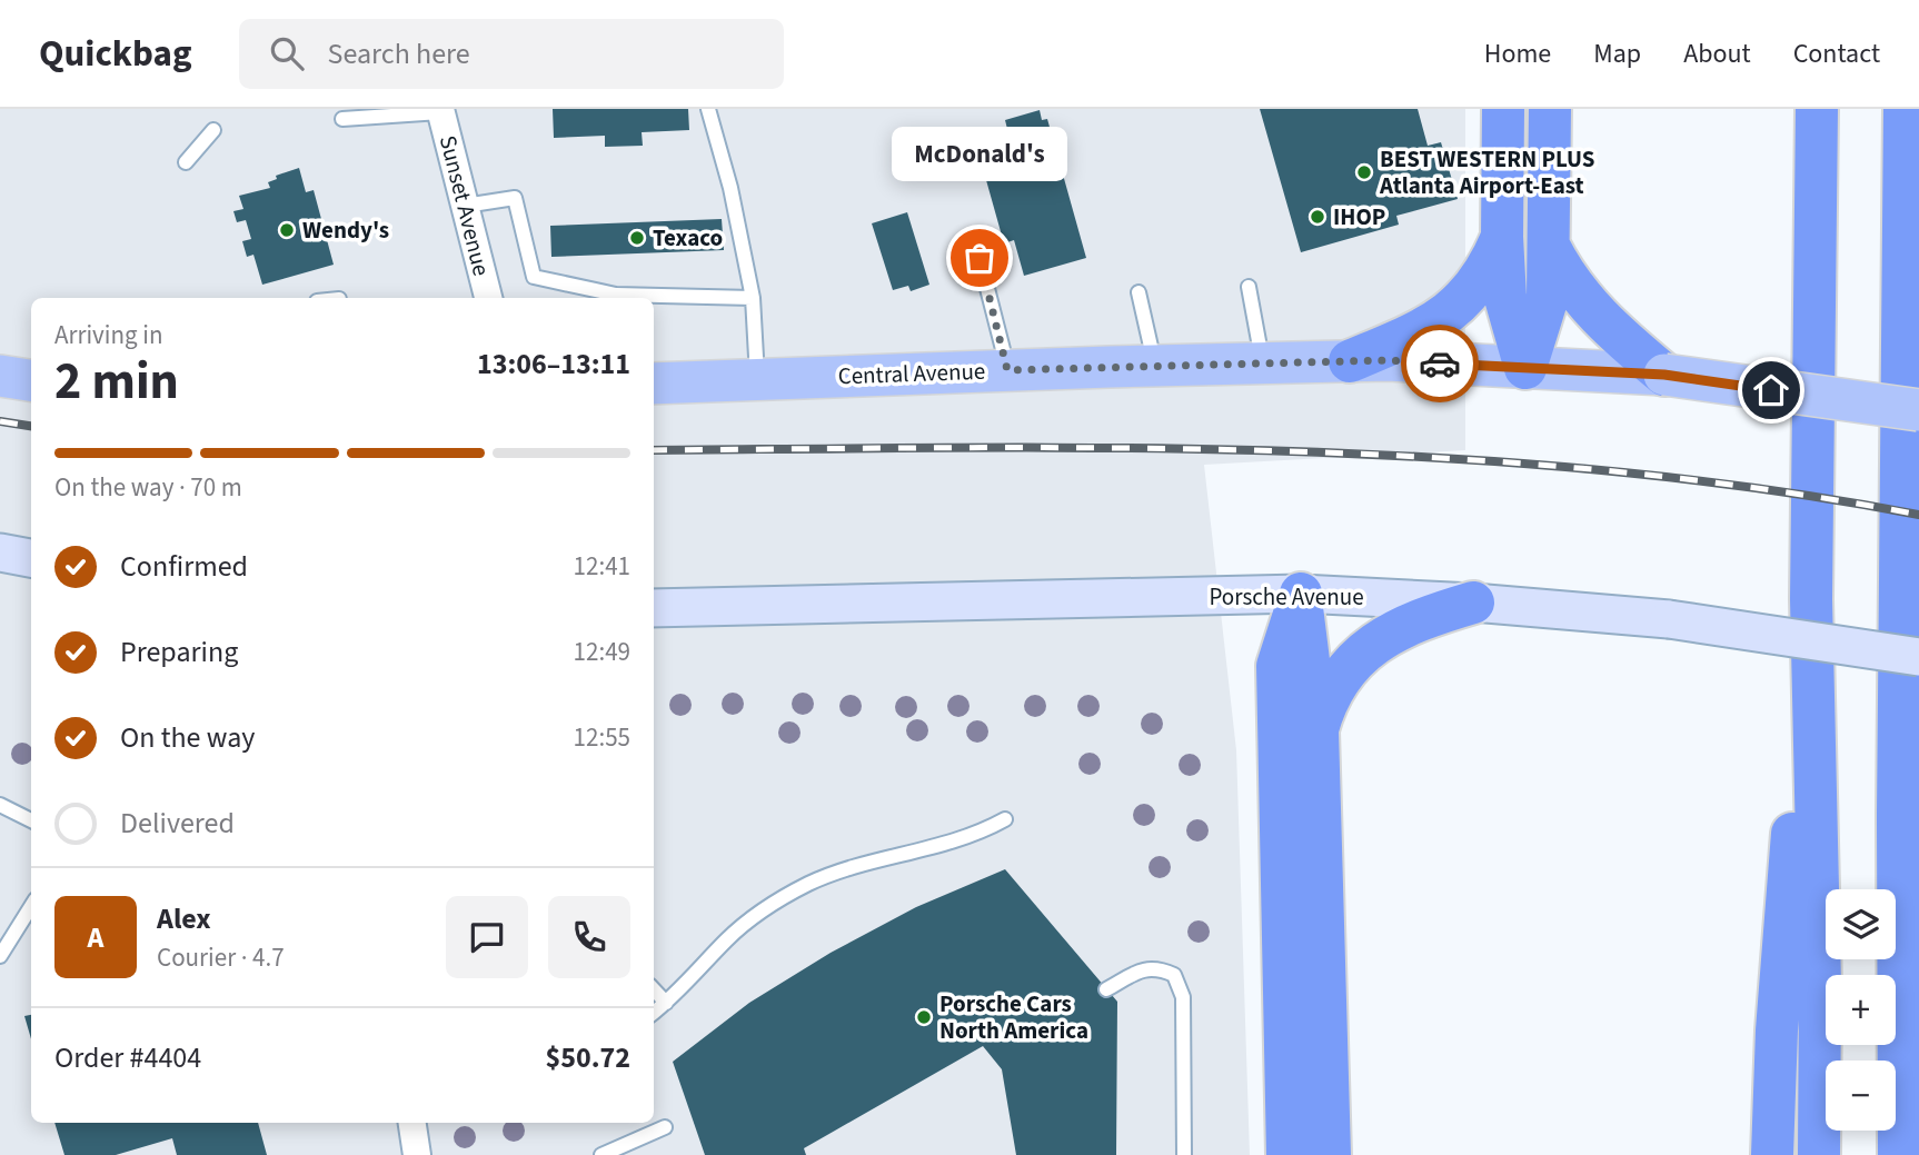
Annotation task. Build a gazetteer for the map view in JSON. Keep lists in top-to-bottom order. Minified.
{"streets":{"main road":["Central Avenue"],"street":["Sunset Avenue","Porsche Avenue"]},"places":["BEST WESTERN PLUS Atlanta Airport-East","IHOP","Wendy's","Texaco","McDonald's","Porsche Cars North America"],"page":{"header":"Quickbag","search":"Search here","nav":["Home","Map","About","Contact"],"bubble":"McDonald's","heading":["2 min","Arriving in","13:06–13:11"],"panel":["Alex","Courier · 4.7","Order #4404","$50.72"],"bar":"On the way · 70 m","list":[["Confirmed","12:41"],["Preparing","12:49"],["On the way","12:55"],"Delivered"],"map_buttons":["+","−"],"round":"A"}}
